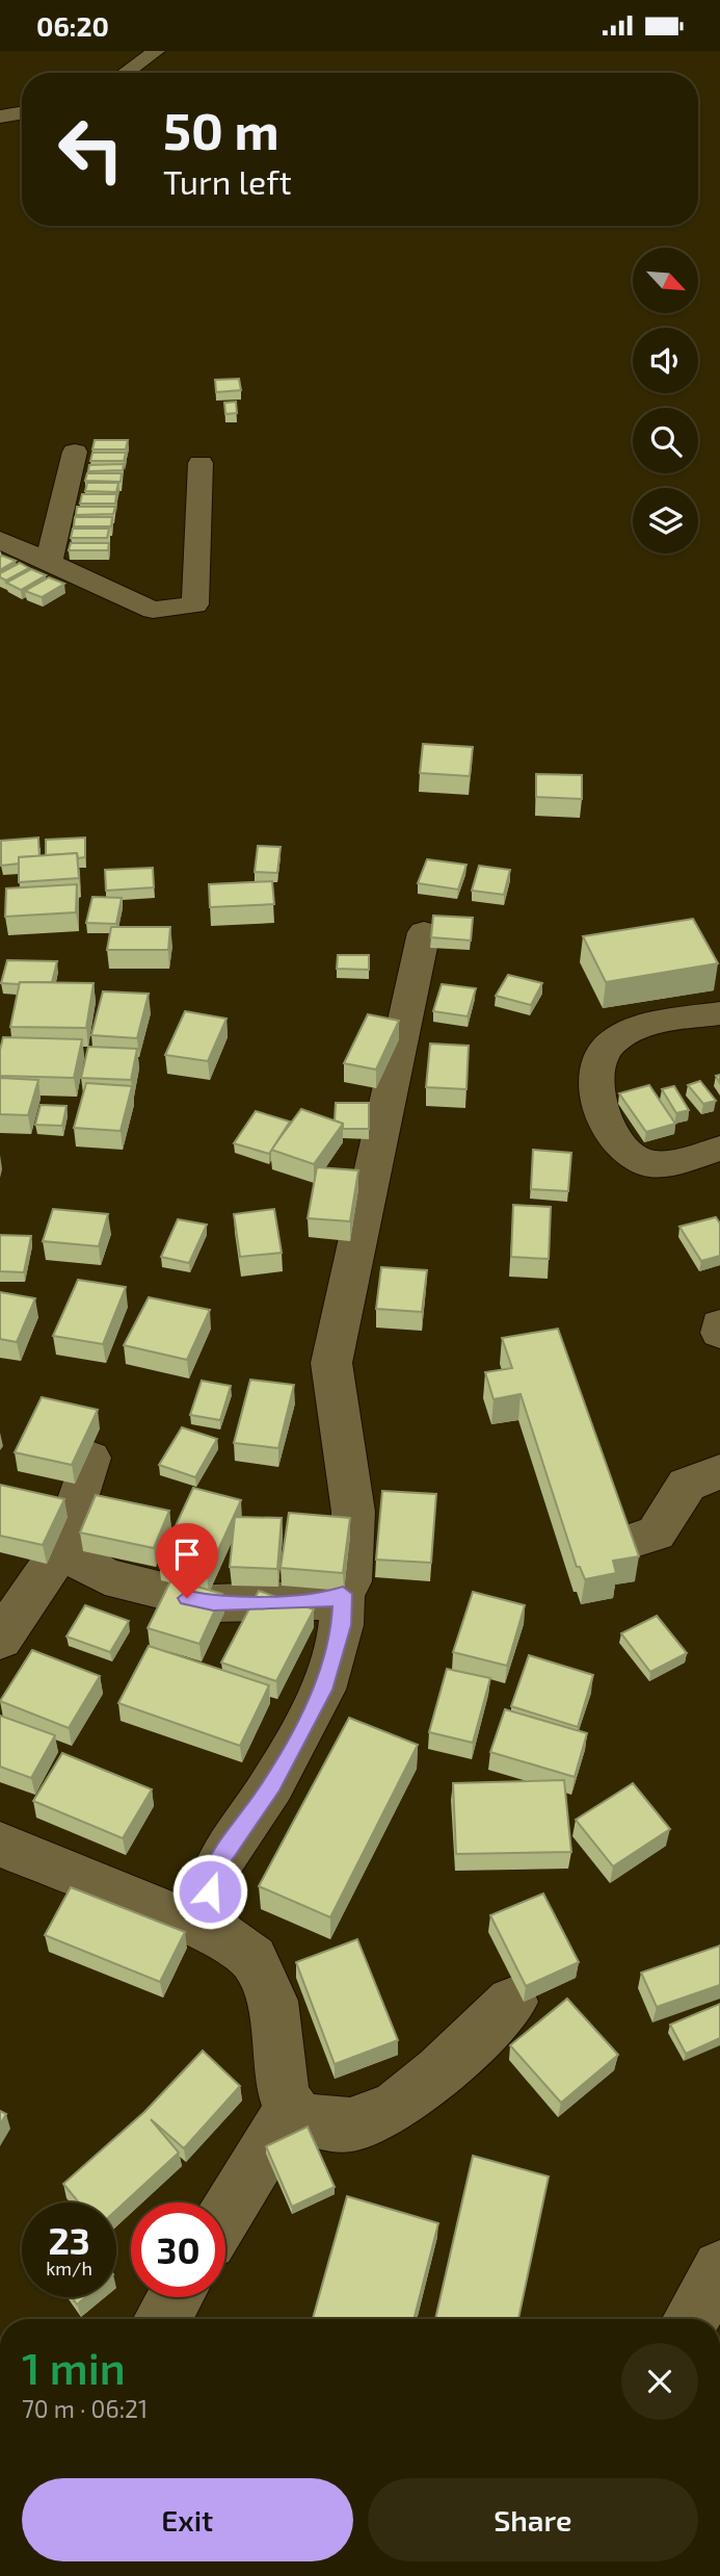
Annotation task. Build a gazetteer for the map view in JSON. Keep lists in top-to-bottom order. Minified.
{"north":"bottom right","page":{"status":"06:20","turn":["50 m","Turn left"],"speed":"23 km/h","limit":"30","heading":["1 min","70 m · 06:21"],"buttons":["Exit","Share"]}}
